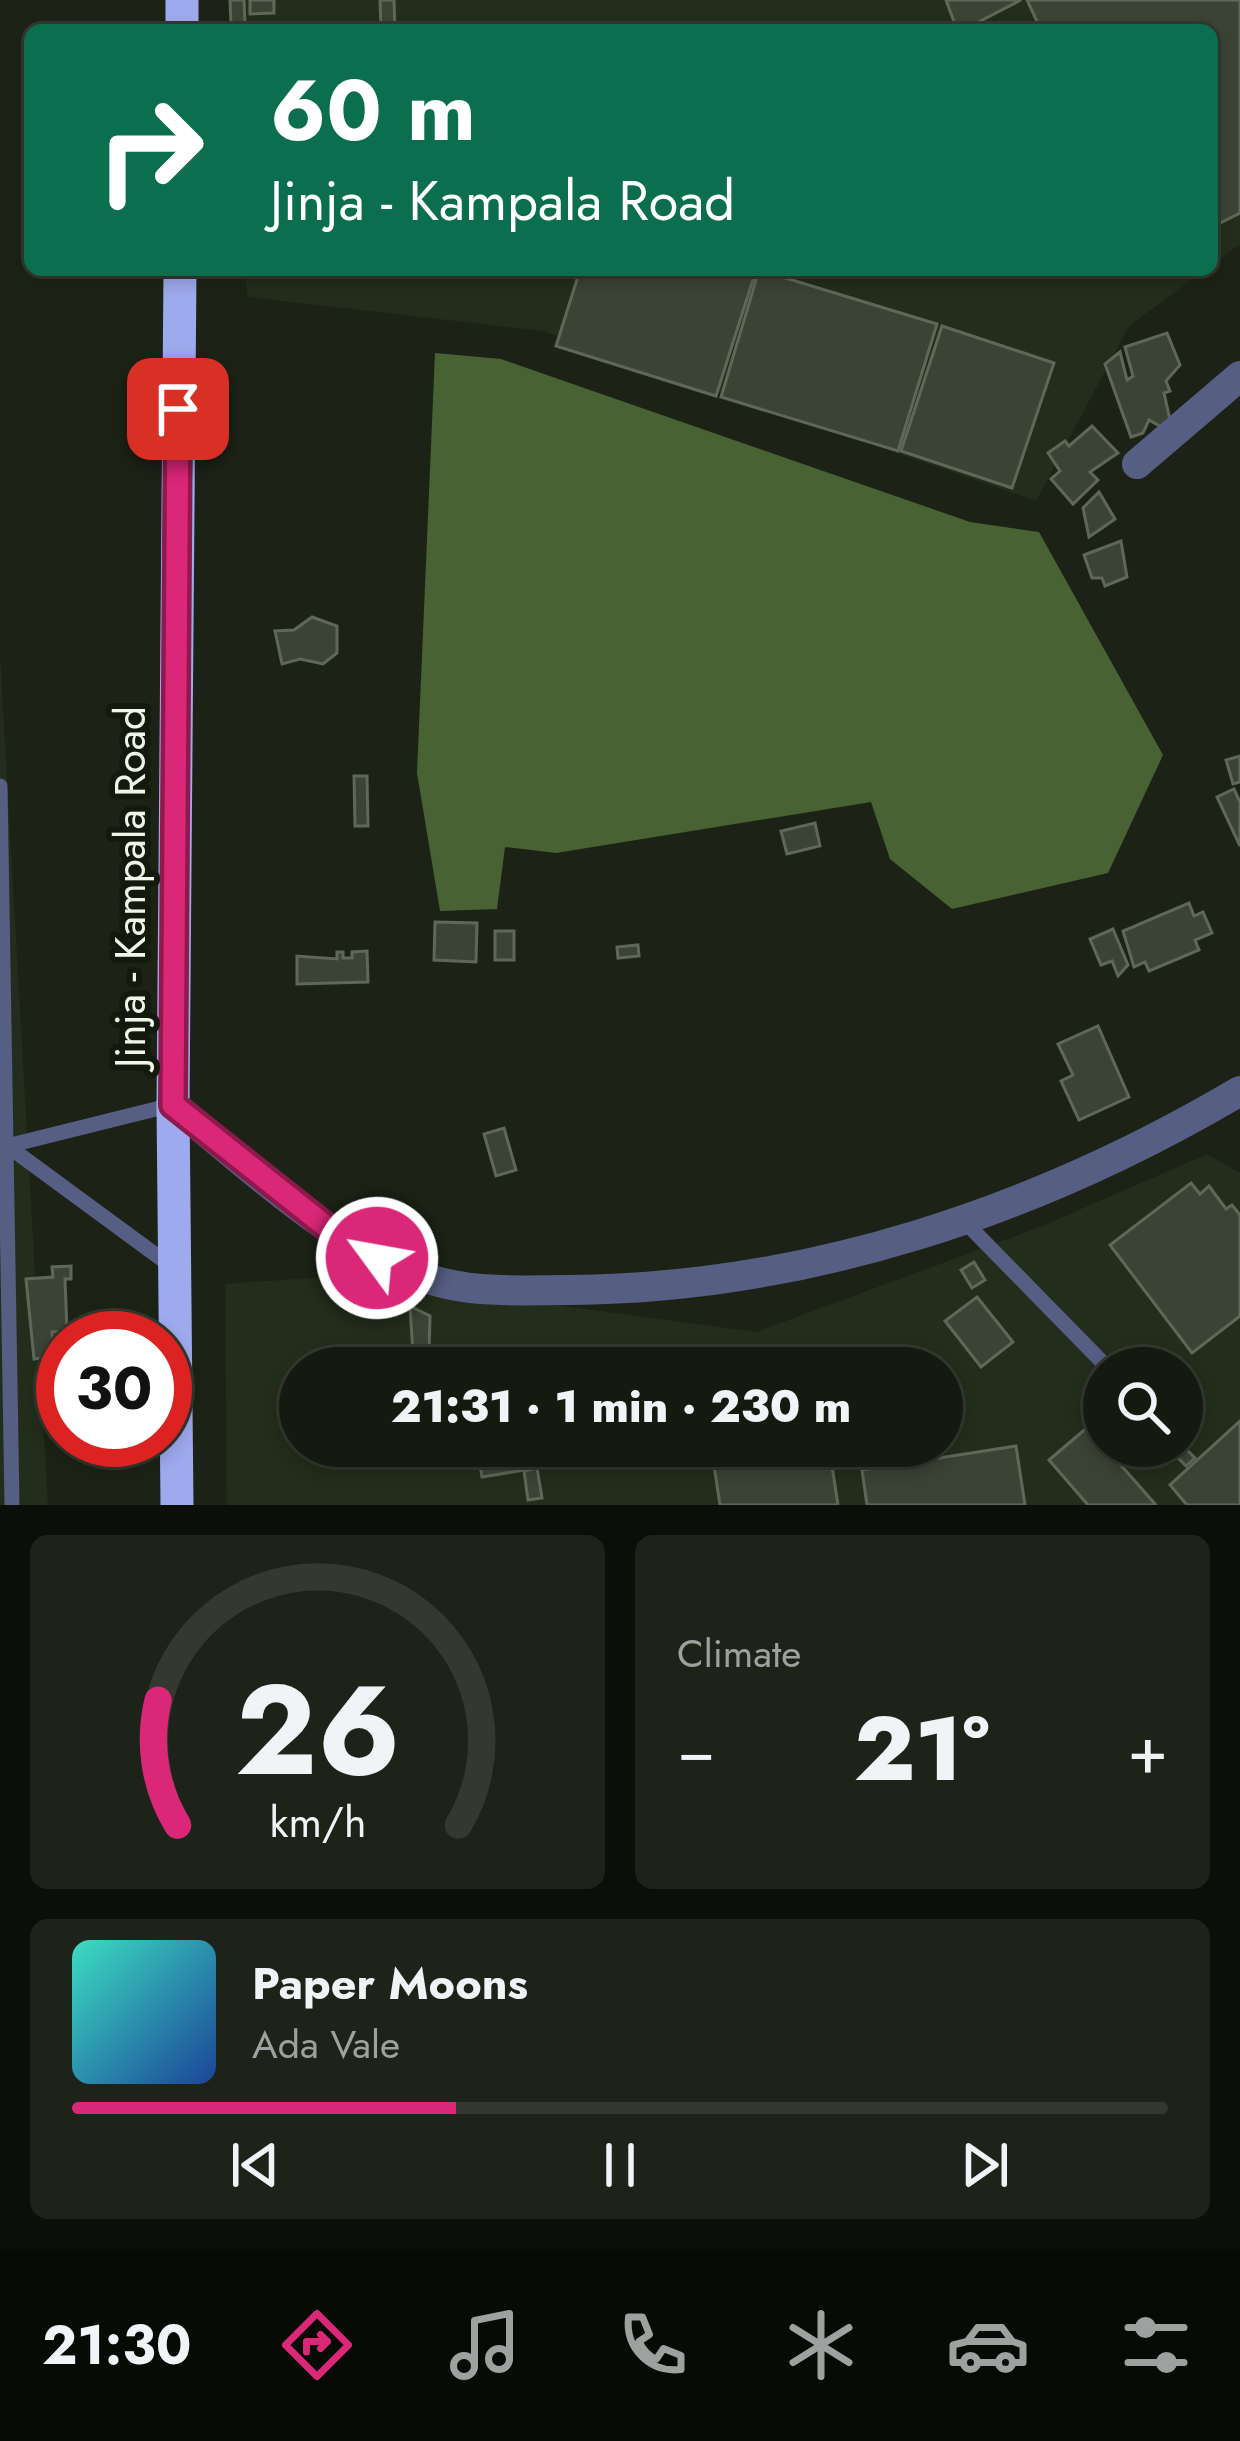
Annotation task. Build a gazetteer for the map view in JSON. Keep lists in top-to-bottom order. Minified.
{"streets":{"highway":["Jinja - Kampala Road"]},"page":{"turn":["60 m","Jinja - Kampala Road"],"limit":"30","trip":"21:31 · 1 min · 230 m","tile":"Climate","heat":["−","21°","+"],"song":["Paper Moons","Ada Vale"],"tabs":"21:30","gauge":["26","km/h"]}}
